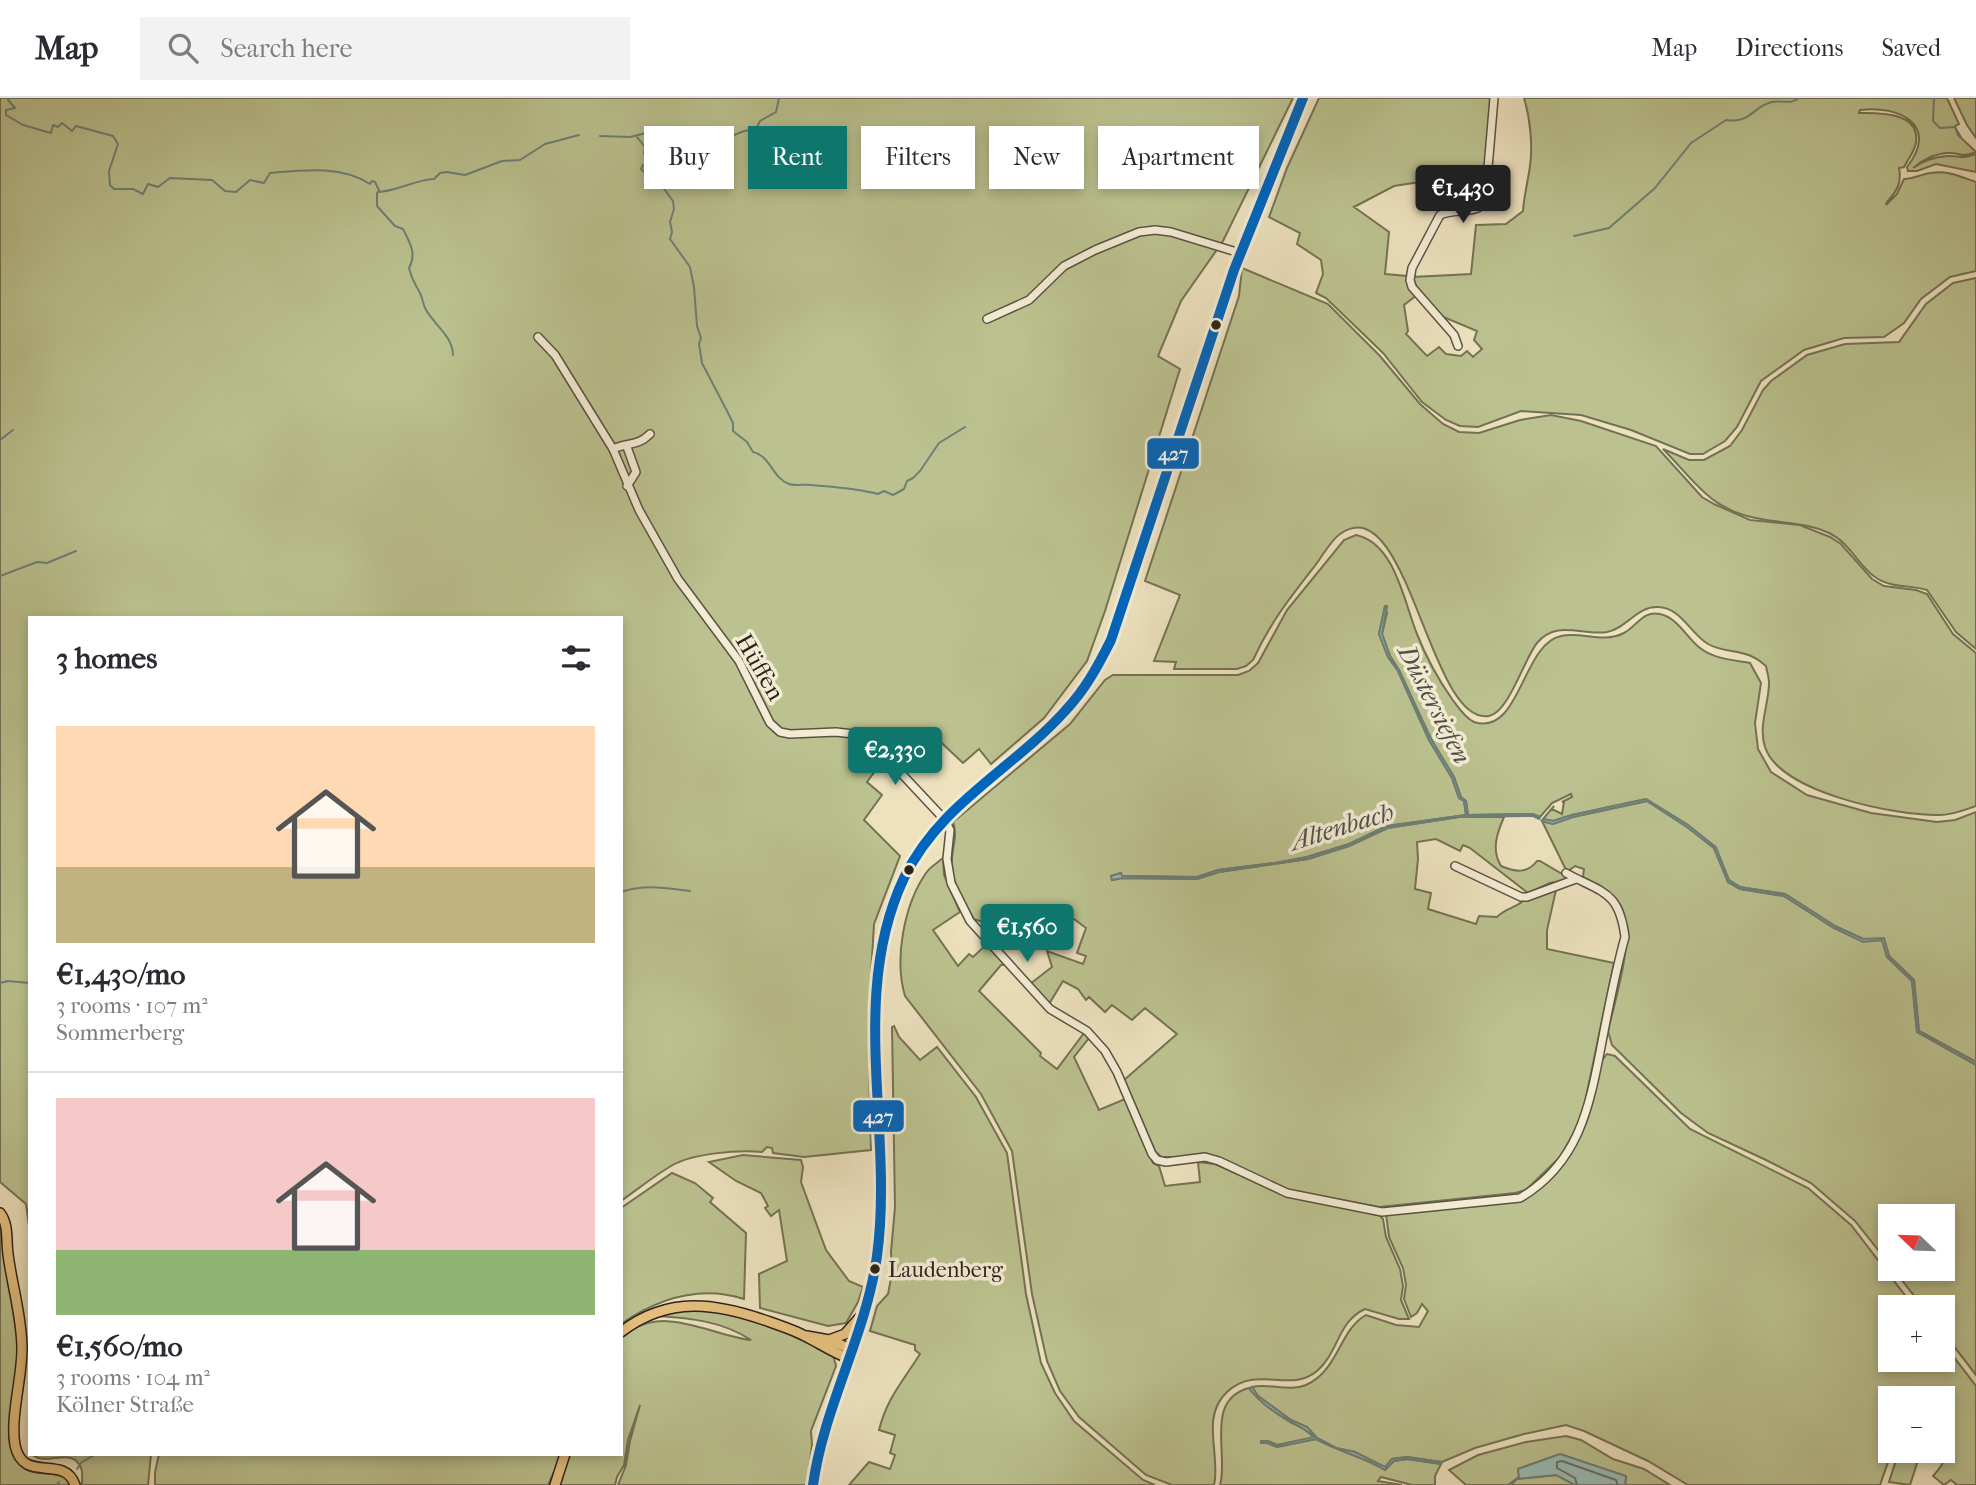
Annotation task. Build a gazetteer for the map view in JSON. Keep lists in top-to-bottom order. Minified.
{"streets":{"street":["Hüffen"]},"water":["Düstersiefen","Altenbach"],"places":["Laudenberg"],"lines":["transit line 427"],"north":"top left","page":{"header":"Map","search":"Search here","nav":["Map","Directions","Saved"],"chip":["Buy","Rent","Filters","New","Apartment"],"price":["€1,430","€2,330","€1,560"],"heading":"3 homes","list":[{"name":"€1,430/mo","note":"3 rooms · 107 m² · Sommerberg"},{"name":"€1,560/mo","note":"3 rooms · 104 m² · Kölner Straße"}],"map_buttons":["+","−"]}}
